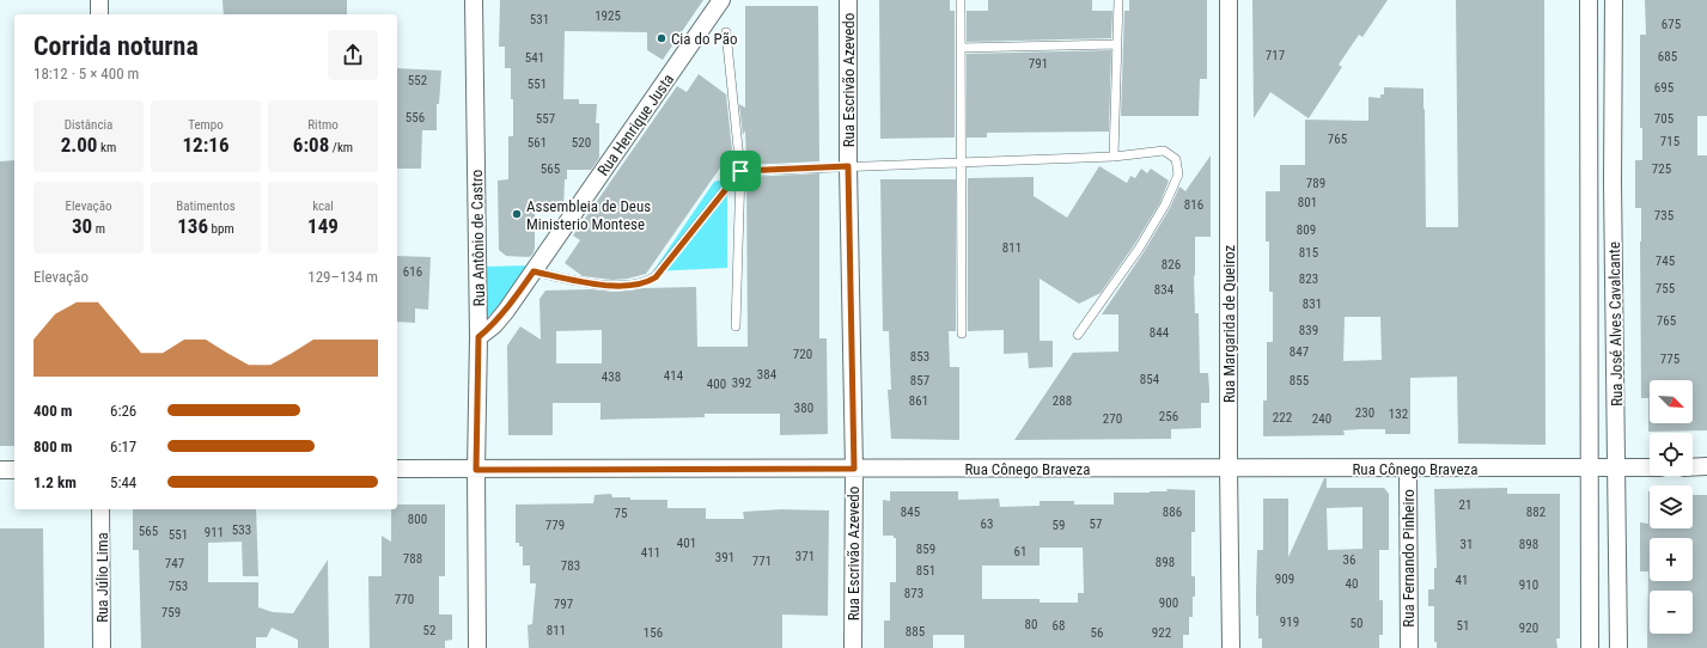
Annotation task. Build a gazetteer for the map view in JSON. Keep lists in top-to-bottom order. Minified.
{"streets":{"street":["Rua Escrivão Azevedo","Rua Henrique Justa","Rua Antônio de Castro","Rua Margarida de Queiroz","Rua José Alves Cavalcante","Rua Cônego Braveza","Rua Fernando Pinheiro","Rua Júlio Lima"]},"crossings":[["Rua Escrivão Azevedo","Rua Cônego Braveza"],["Rua Henrique Justa","Rua Antônio de Castro"],["Rua Antônio de Castro","Rua Cônego Braveza"],["Rua Margarida de Queiroz","Rua Cônego Braveza"],["Rua José Alves Cavalcante","Rua Cônego Braveza"],["Rua Cônego Braveza","Rua Fernando Pinheiro"]],"places":["Cia do Pão","Assembleia de Deus Ministerio Montese"],"house_numbers":["1925","531","675","717","685","541","791","552","551","695","556","557","705","765","715","561","520","565","725","789","801","816","735","809","811","815","745","826","616","823","755","834","831","765","839","844","847","720","853","775","384","414","438","854","857","855","392","400","861","288","380","230","132","256","222","270","240","21","845","886","882","75","800","63","57","779","59","533","565","911","551","401","31","898","859","61","411","371","391","788","36","771","898","747","783","851","909","41","40","910","753","873","770","900","797","759","919","50","80","68","51","920","52","811","885","156","56","922"],"north":"bottom right","page":{"heading":["Corrida noturna","18:12 · 5 × 400 m"],"stats":[["Distância","2.00 km"],["Tempo","12:16"],["Ritmo","6:08 /km"],["Elevação","30 m"],["Batimentos","136 bpm"],["kcal","149"]],"chart":["Elevação","129–134 m"],"map_buttons":["+","−"],"list":[{"name":"400 m","note":"6:26"},{"name":"800 m","note":"6:17"},{"name":"1.2 km","note":"5:44"}]}}
